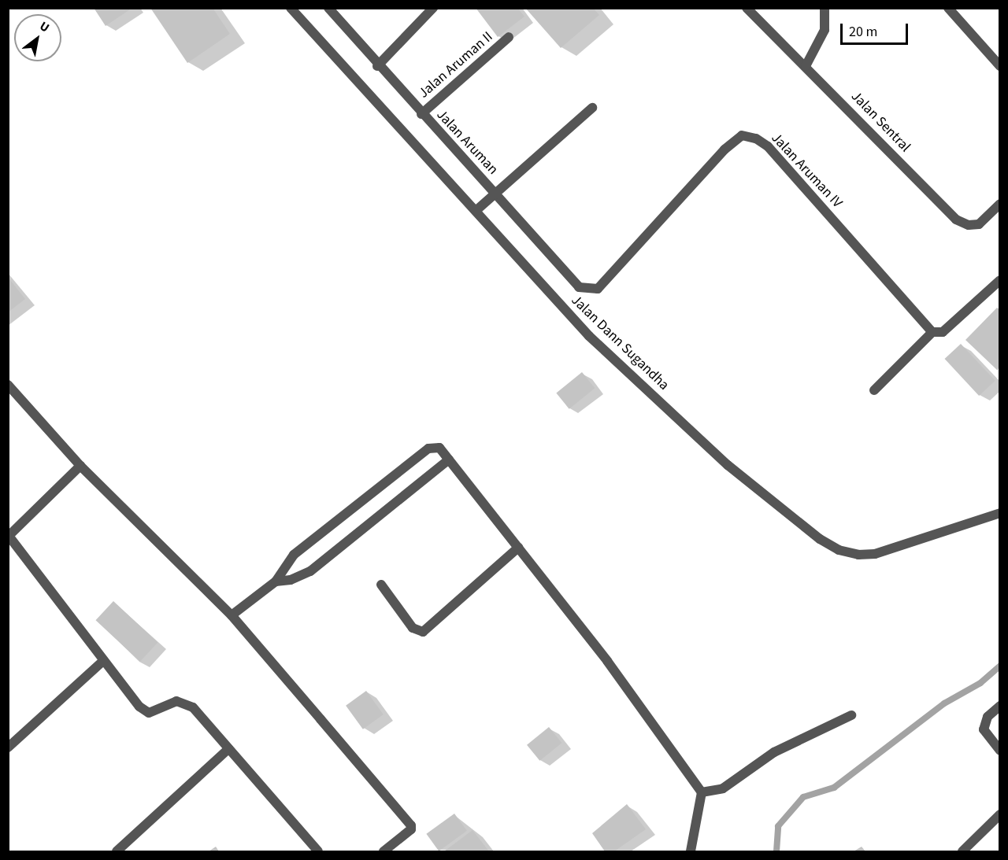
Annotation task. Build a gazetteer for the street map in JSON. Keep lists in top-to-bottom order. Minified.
{"streets":{"street":["Jalan Aruman II","Jalan Sentral","Jalan Aruman","Jalan Aruman IV","Jalan Dann Sugandha"]},"crossings":[["Jalan Aruman II","Jalan Aruman"],["Jalan Aruman","Jalan Aruman IV"]],"scale_bar":"20 m","north":"top right"}
